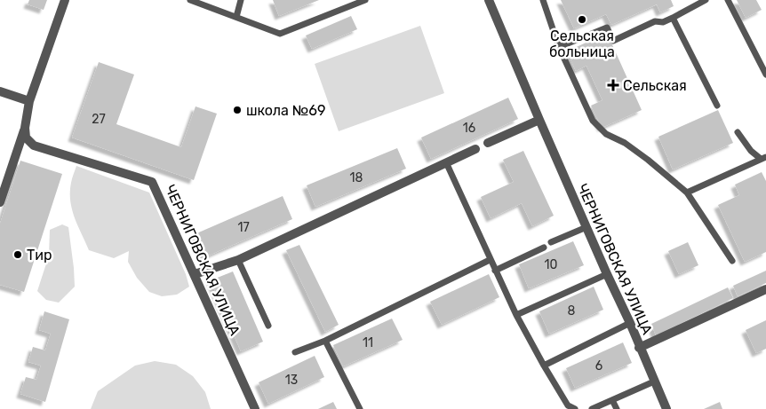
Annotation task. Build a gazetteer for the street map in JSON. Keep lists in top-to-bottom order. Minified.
{"streets":{"street":["ЧЕРНИГОВСКАЯ УЛИЦА"]},"places":{"other":["Сельская больница","школа №69","Тир"],"health":["Сельская"]},"house_numbers":["27","16","18","17","10","8","11","6","13"]}
